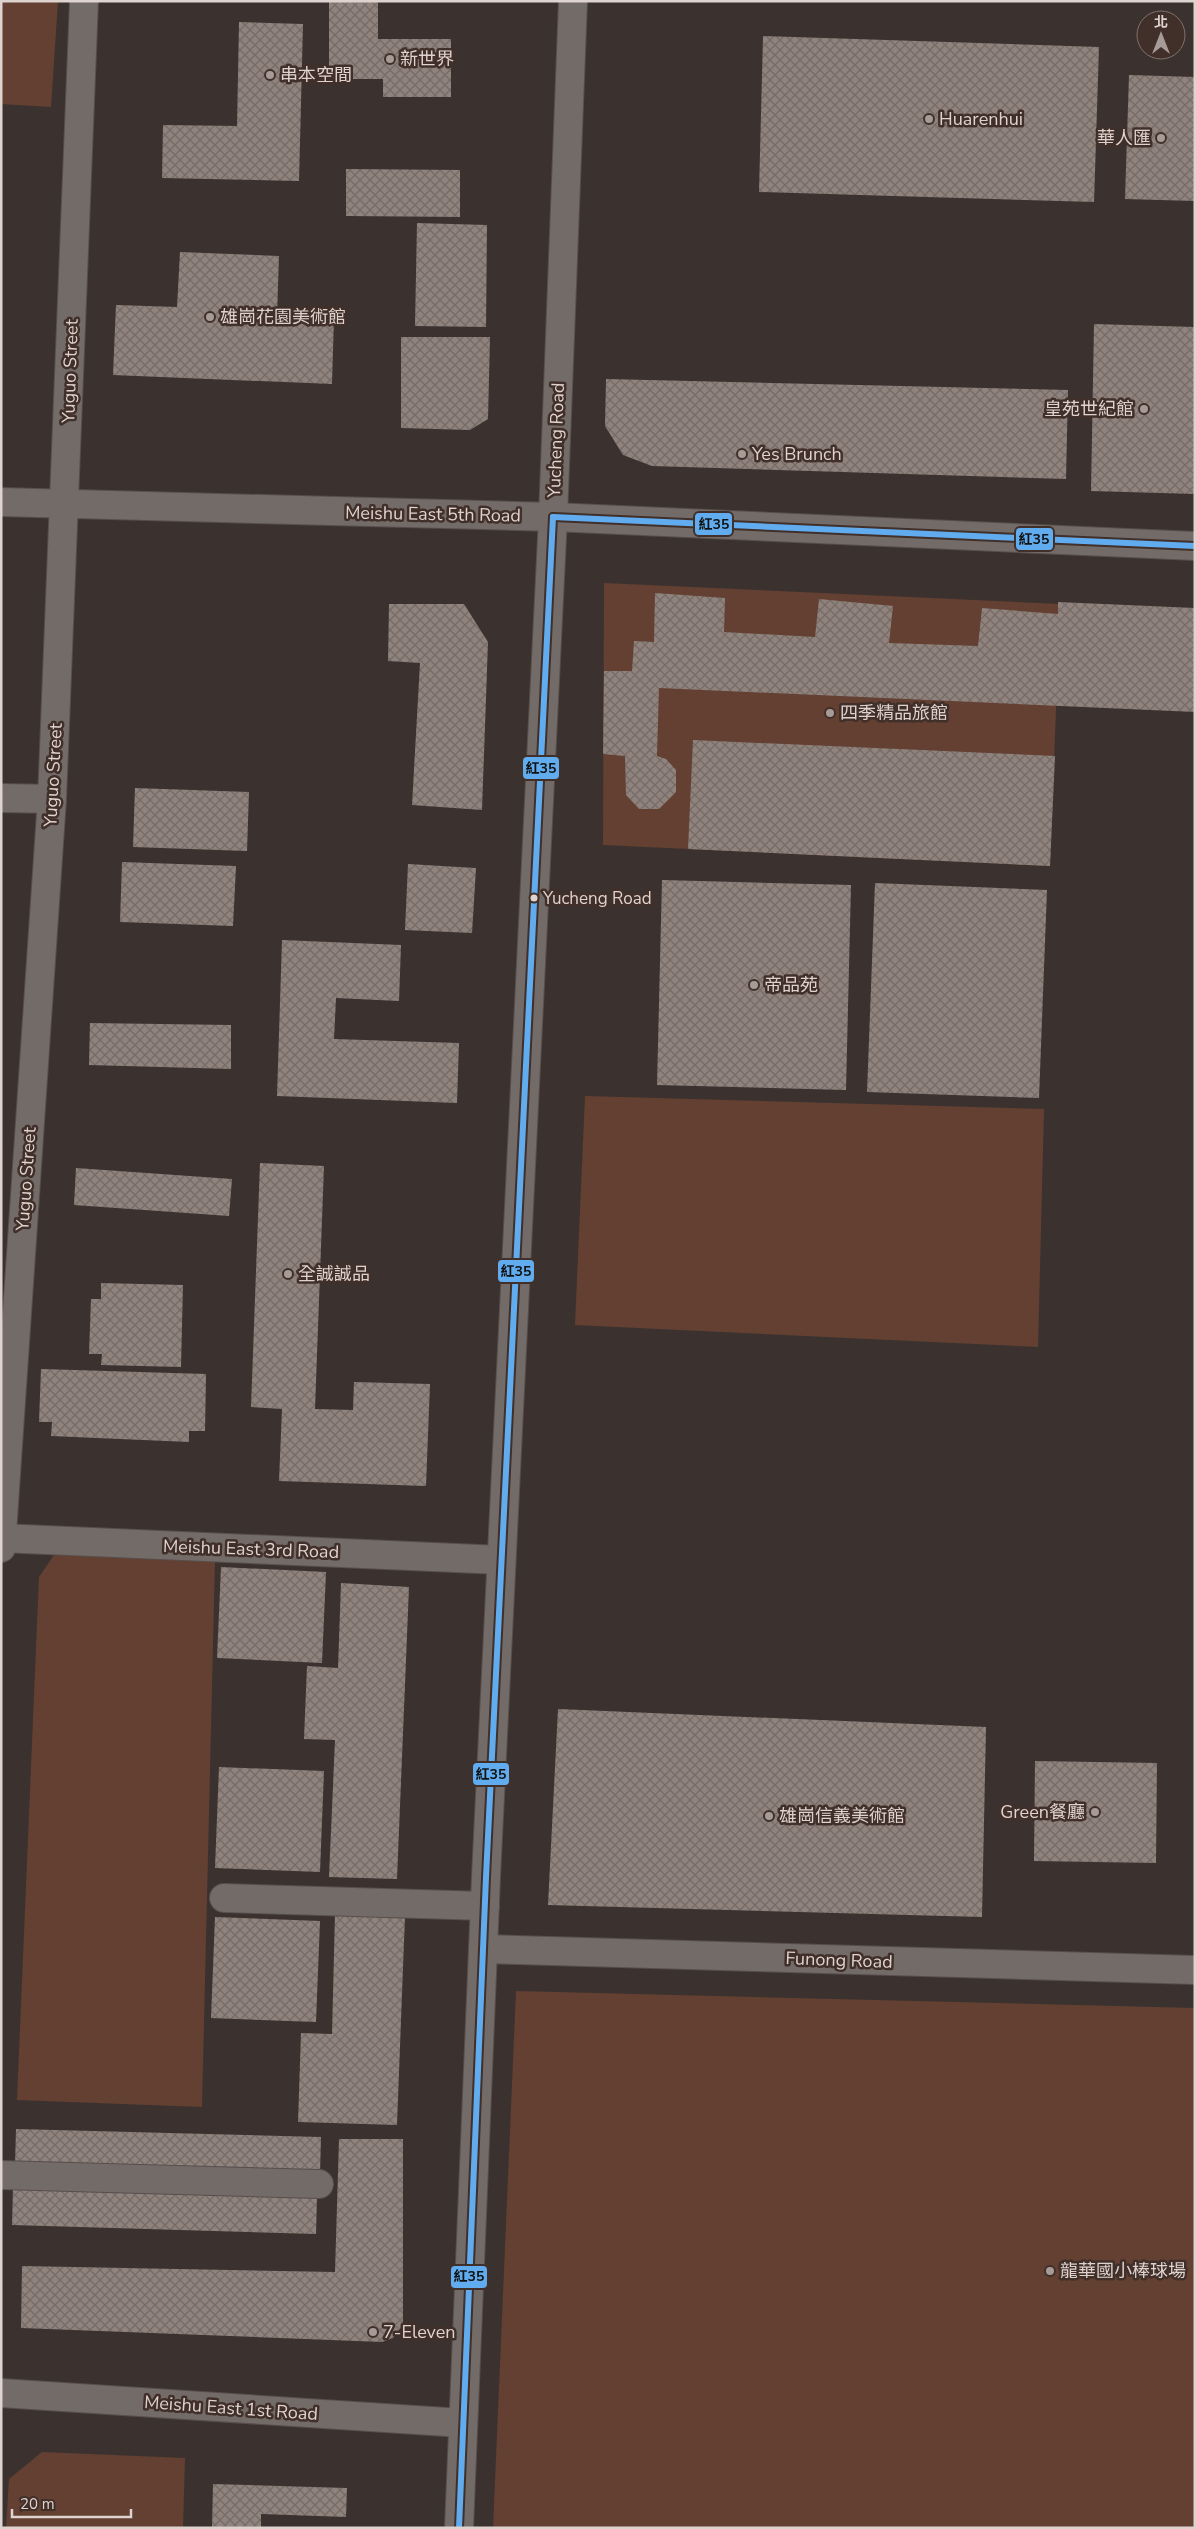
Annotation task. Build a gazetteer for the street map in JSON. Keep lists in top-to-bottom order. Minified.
{"streets":{"street":["Yuguo Street","Yucheng Road","Meishu East 5th Road","Meishu East 3rd Road","Funong Road","Meishu East 1st Road"]},"crossings":[["Yuguo Street","Meishu East 5th Road"],["Yuguo Street","Meishu East 3rd Road"],["Yucheng Road","Meishu East 5th Road"],["Yucheng Road","Meishu East 3rd Road"],["Yucheng Road","Funong Road"],["Yucheng Road","Meishu East 1st Road"]],"places":["新世界","串本空間","Huarenhui","華人匯","雄崗花園美術館","皇苑世紀館","Yes Brunch","四季精品旅館","Yucheng Road","帝品苑","全誠誠品","Green餐廳","雄崗信義美術館","龍華國小棒球場","7-Eleven"],"lines":["transit line 紅35"],"scale_bar":"20 m","north":"top"}
